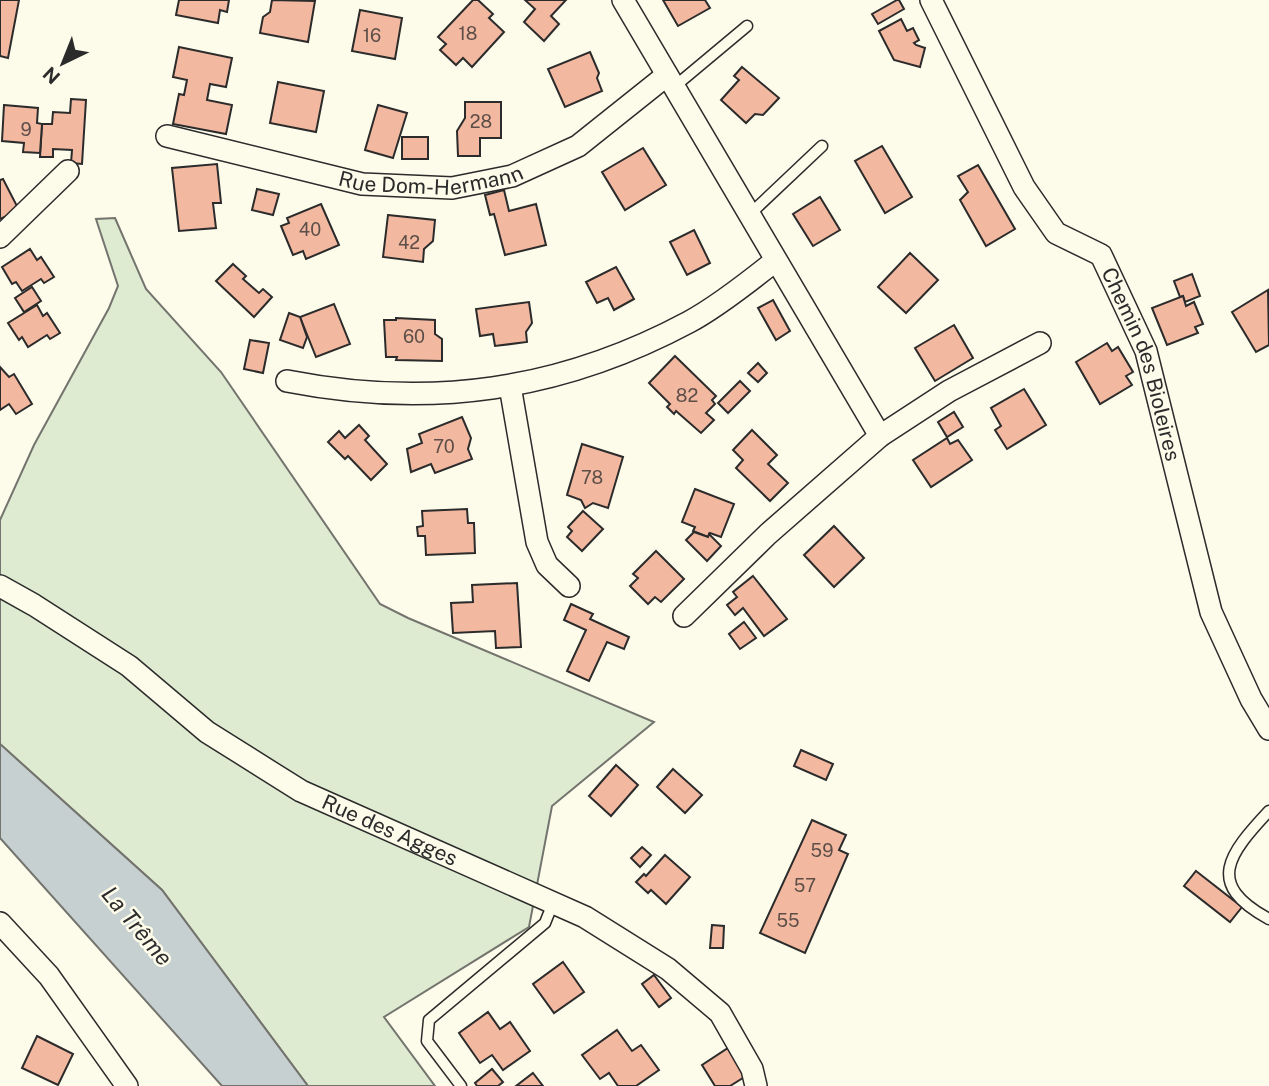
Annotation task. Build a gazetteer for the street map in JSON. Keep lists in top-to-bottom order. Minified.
{"streets":{"street":["Rue Dom-Hermann","Chemin des Bioleires","Rue des Agges"]},"water":["La Trême"],"house_numbers":["18","16","28","9","40","42","60","82","70","78","59","57","55"],"north":"bottom left"}
